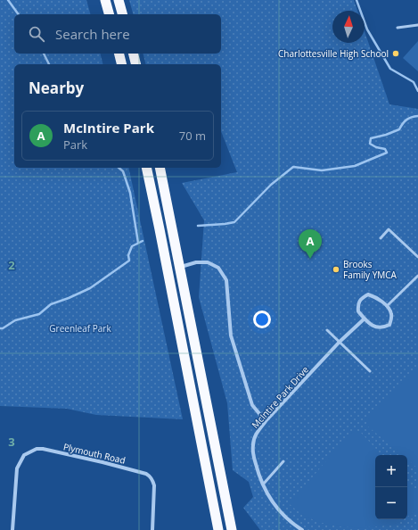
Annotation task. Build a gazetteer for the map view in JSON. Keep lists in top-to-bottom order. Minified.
{"streets":{"street":["McIntire Park Drive","Plymouth Road"]},"parks":["Greenleaf Park"],"places":["Charlottesville High School","Brooks Family YMCA"],"north":"top","page":{"search":"Search here","heading":"Nearby","list":[{"mark":"A","name":"McIntire Park","note":"Park","value":"70 m"}],"pins":"A","map_buttons":["+","−"]},"grid":{"rows":["2","3"]}}
